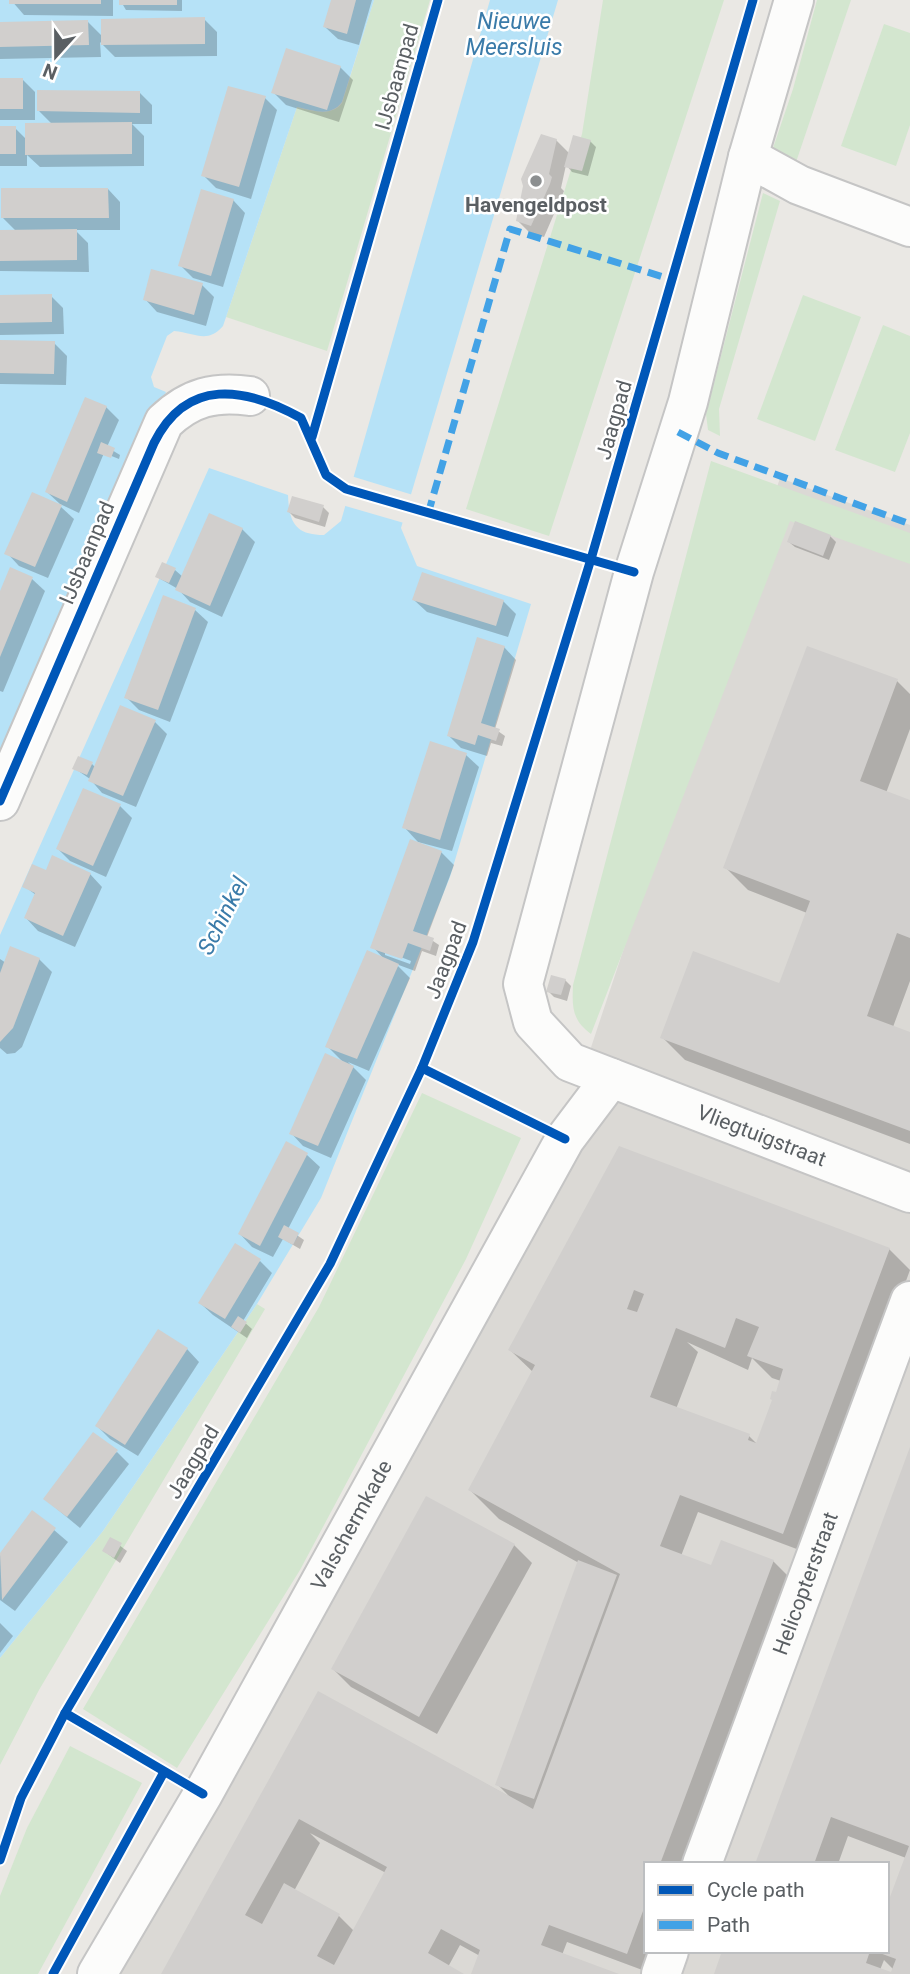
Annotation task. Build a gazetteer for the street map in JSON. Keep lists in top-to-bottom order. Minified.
{"streets":{"street":["IJsbaanpad","Vliegtuigstraat","Valschermkade","Helicopterstraat"],"cycle path":["Jaagpad"]},"crossings":[["Vliegtuigstraat","Valschermkade"]],"water":["Nieuwe Meersluis","Schinkel"],"places":["Havengeldpost"],"legend":["Cycle path","Path"],"north":"bottom"}
